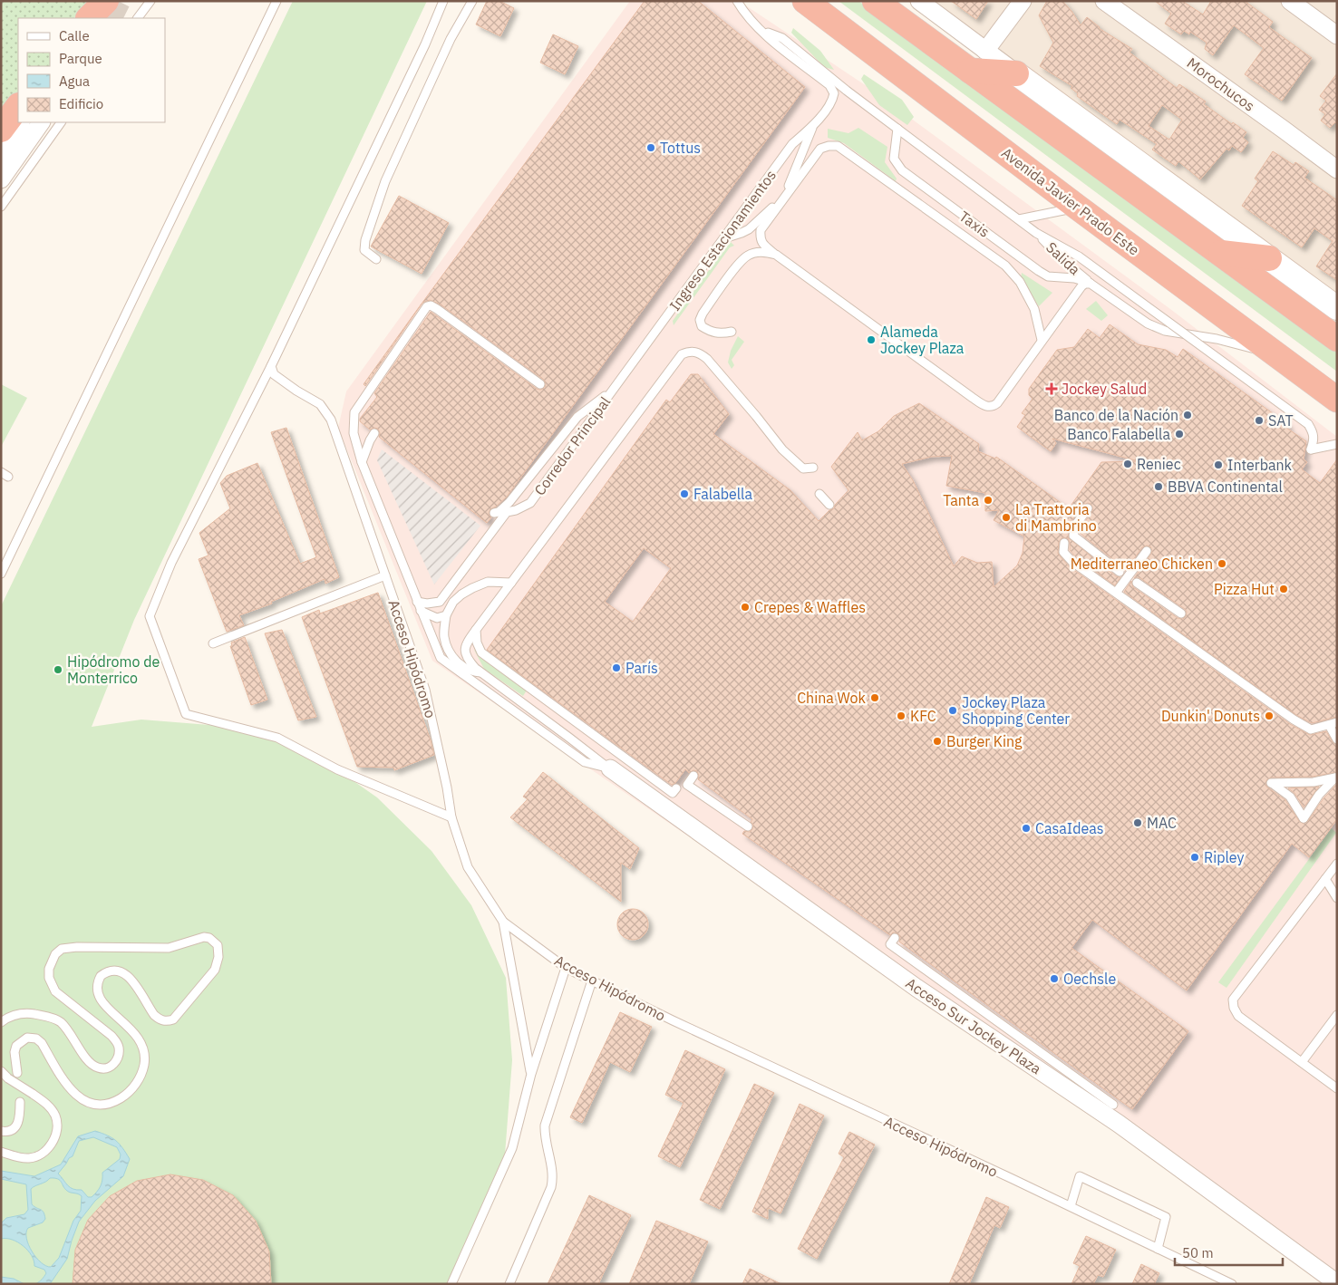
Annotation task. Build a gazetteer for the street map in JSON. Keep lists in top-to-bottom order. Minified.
{"streets":{"highway":["Avenida Javier Prado Este"],"street":["Morochucos","Acceso Sur Jockey Plaza"],"lane":["Taxis","Ingreso Estacionamientos","Salida","Corredor Principal","Acceso Hipódromo"]},"crossings":[["Avenida Javier Prado Este","Salida"],["Taxis","Salida"],["Ingreso Estacionamientos","Corredor Principal"]],"places":{"other":["Tottus","Alameda Jockey Plaza","Banco de la Nación","SAT","Banco Falabella","Reniec","Interbank","BBVA Continental","Falabella","Tanta","La Trattoria di Mambrino","Mediterraneo Chicken","Pizza Hut","Crepes & Waffles","París","Hipódromo de Monterrico","China Wok","Jockey Plaza Shopping Center","KFC","Dunkin' Donuts","Burger King","MAC","CasaIdeas","Ripley","Oechsle"],"health":["Jockey Salud"]},"legend":["Calle","Parque","Agua","Edificio"],"scale_bar":"50 m"}
